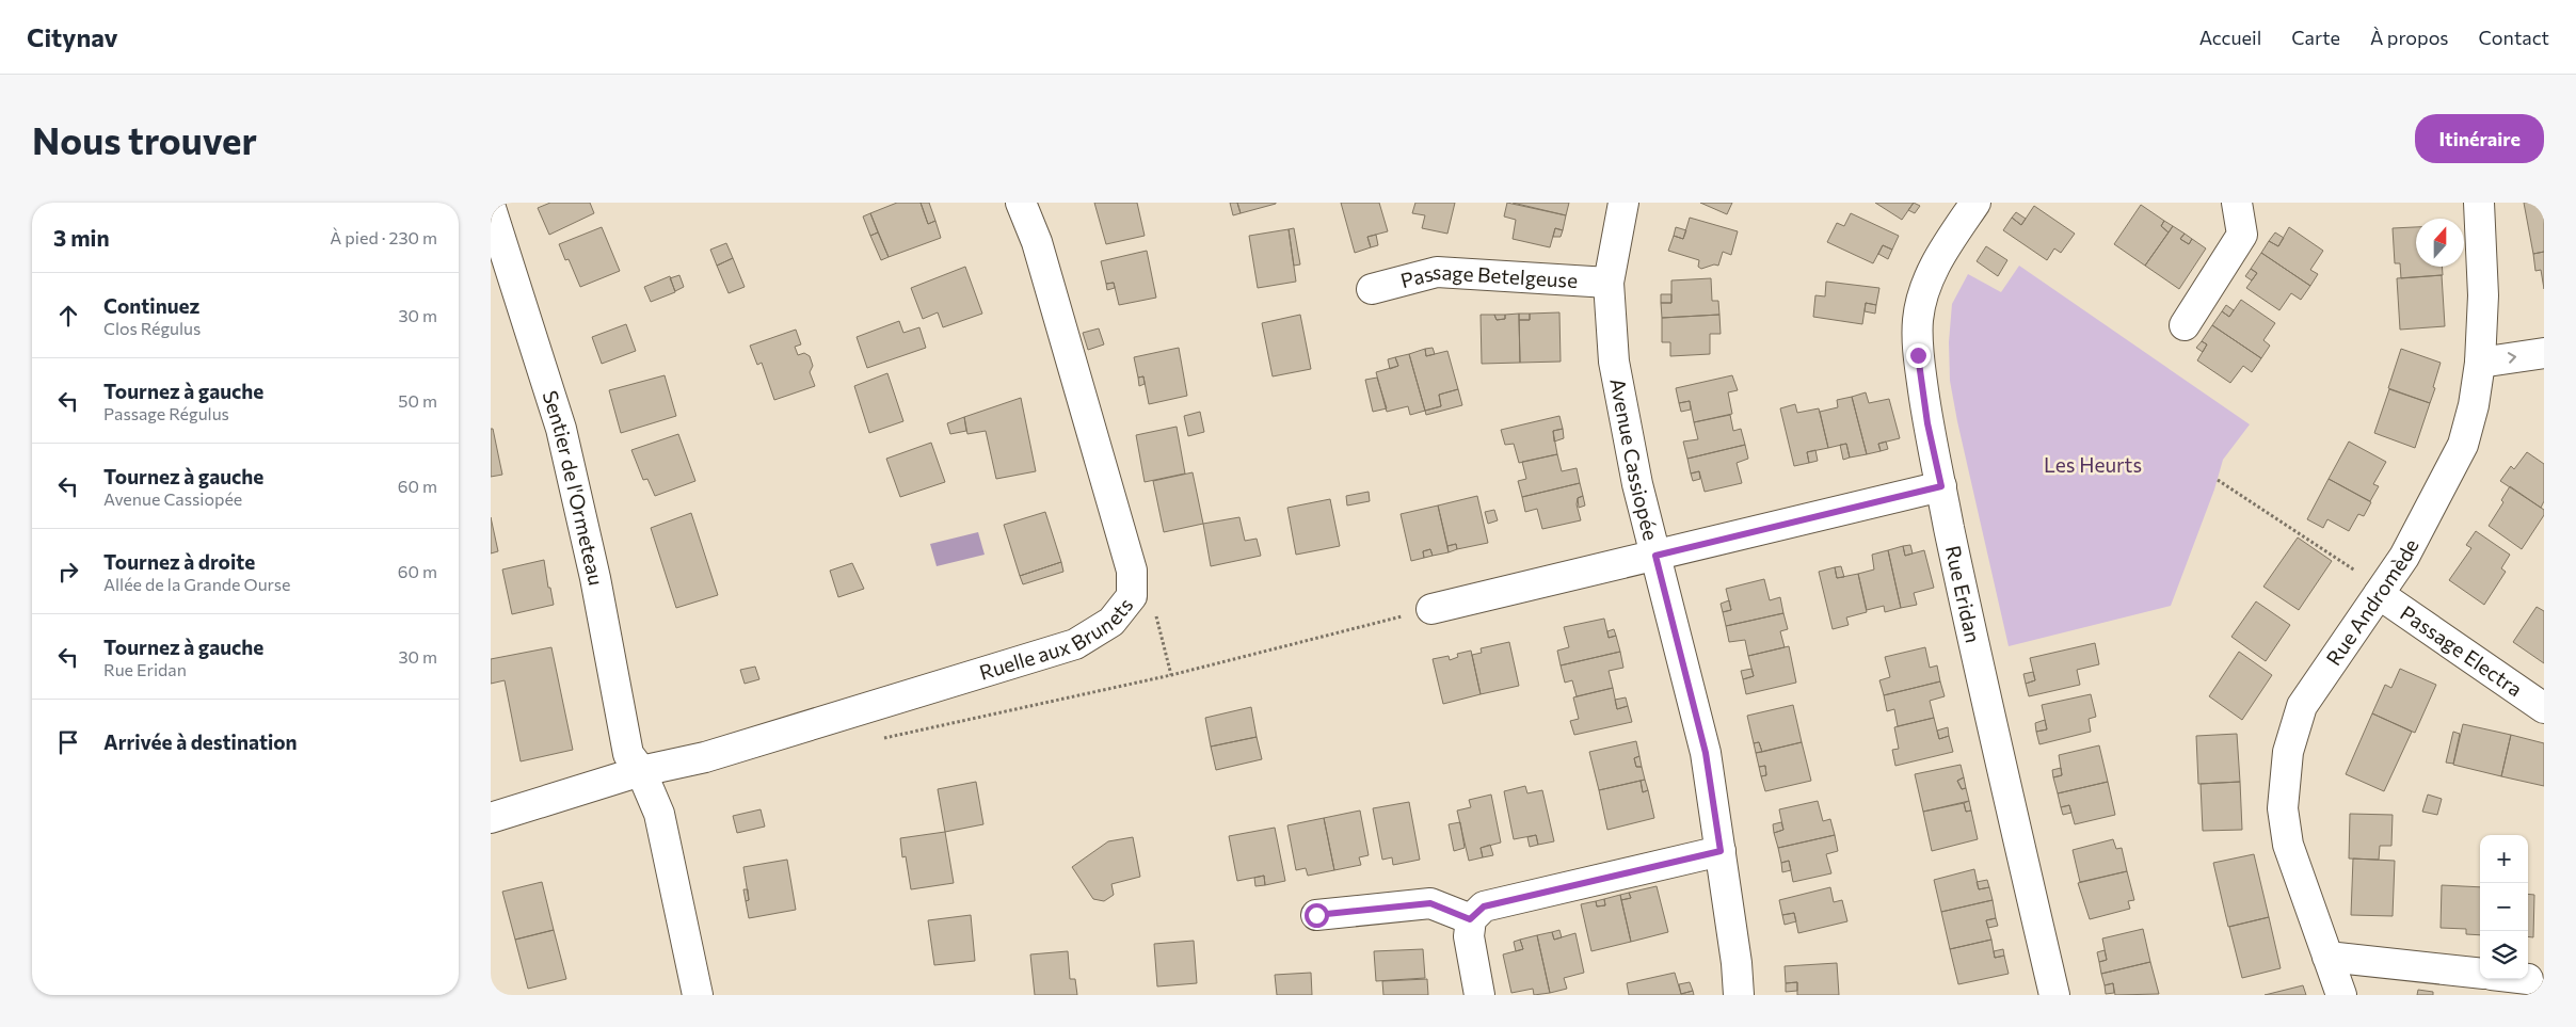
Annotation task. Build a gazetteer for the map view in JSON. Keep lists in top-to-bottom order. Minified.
{"streets":{"street":["Passage Betelgeuse","Avenue Cassiopée","Sentier de l'Ormeteau","Rue Eridan","Rue Andromède","Ruelle aux Brunets","Passage Electra"]},"crossings":[["Passage Betelgeuse","Avenue Cassiopée"],["Sentier de l'Ormeteau","Ruelle aux Brunets"],["Rue Andromède","Passage Electra"]],"parks":["Les Heurts"],"north":"top","page":{"header":"Citynav","nav":["Accueil","Carte","À propos","Contact"],"buttons":"Itinéraire","title":"Nous trouver","heading":["3 min","À pied · 230 m"],"list":[["Continuez","Clos Régulus","30 m"],["Tournez à gauche","Passage Régulus","50 m"],["Tournez à gauche","Avenue Cassiopée","60 m"],["Tournez à droite","Allée de la Grande Ourse","60 m"],["Tournez à gauche","Rue Eridan","30 m"],"Arrivée à destination"],"map_buttons":["+","−"]}}
